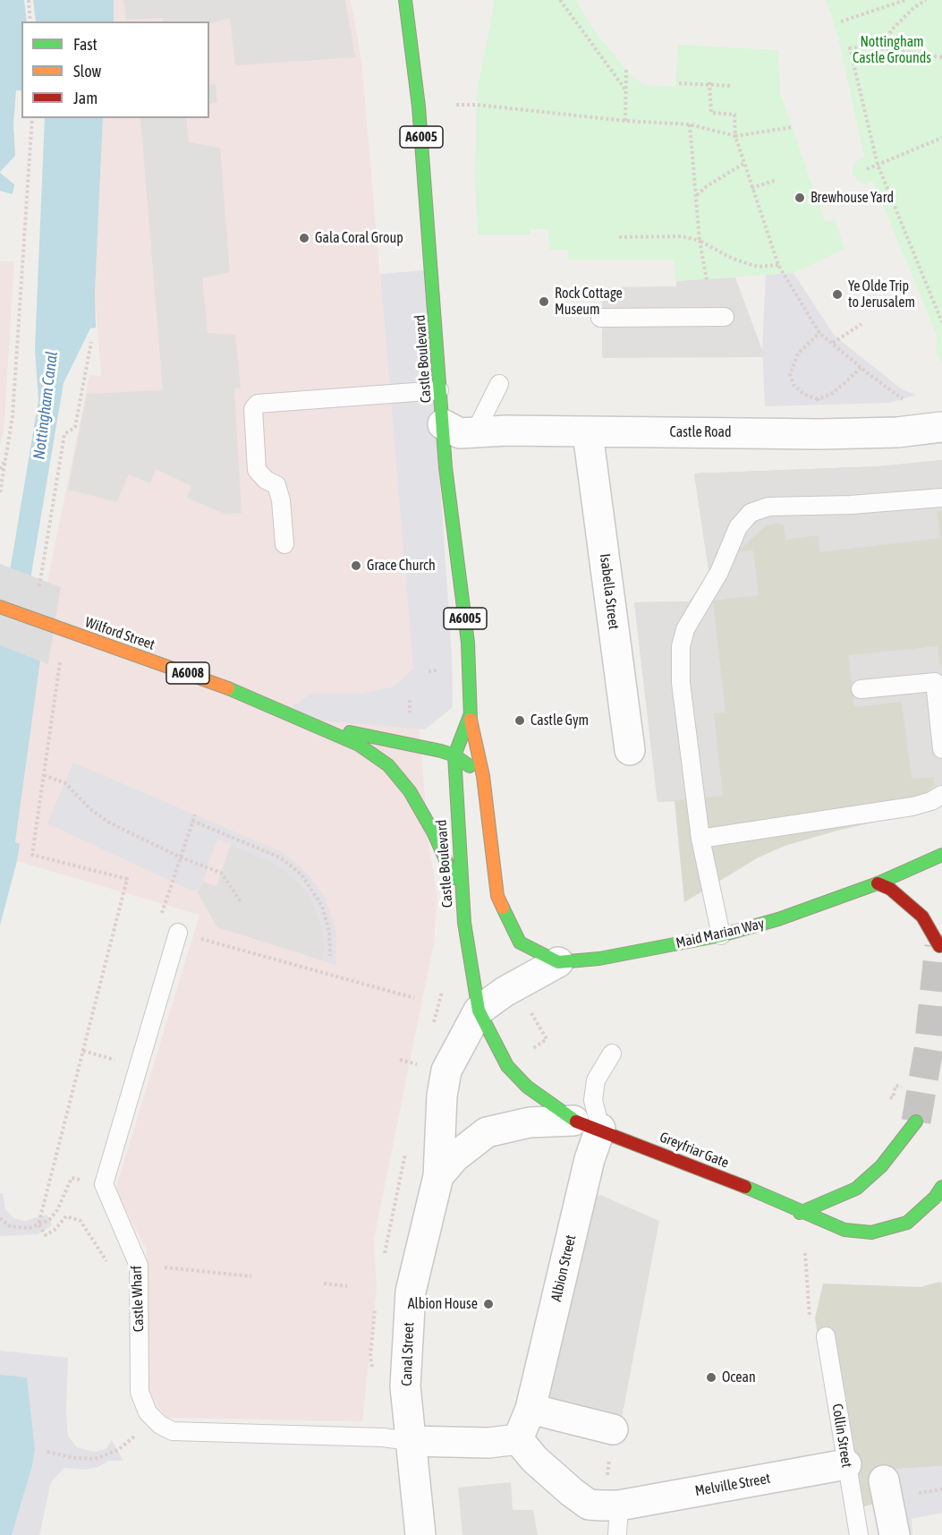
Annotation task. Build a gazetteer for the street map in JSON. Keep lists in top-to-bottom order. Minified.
{"streets":{"main road":["A6005","Castle Boulevard","Wilford Street","A6008","Maid Marian Way","Greyfriar Gate"],"street":["Castle Road","Isabella Street","Albion Street","Canal Street","Melville Street"],"lane":["Castle Wharf","Collin Street"]},"crossings":[["Castle Boulevard","Castle Road"],["Castle Boulevard","Wilford Street"],["Castle Boulevard","Maid Marian Way"],["Castle Boulevard","Greyfriar Gate"],["Castle Boulevard","Canal Street"],["Castle Road","Isabella Street"],["Maid Marian Way","Greyfriar Gate"],["Maid Marian Way","Canal Street"],["Greyfriar Gate","Albion Street"],["Greyfriar Gate","Canal Street"],["Albion Street","Canal Street"],["Albion Street","Melville Street"],["Collin Street","Melville Street"]],"water":["Nottingham Canal"],"parks":["Nottingham Castle Grounds"],"places":["Brewhouse Yard","Gala Coral Group","Ye Olde Trip to Jerusalem","Rock Cottage Museum","Grace Church","Castle Gym","Albion House","Ocean"],"legend":["Fast","Slow","Jam"]}
